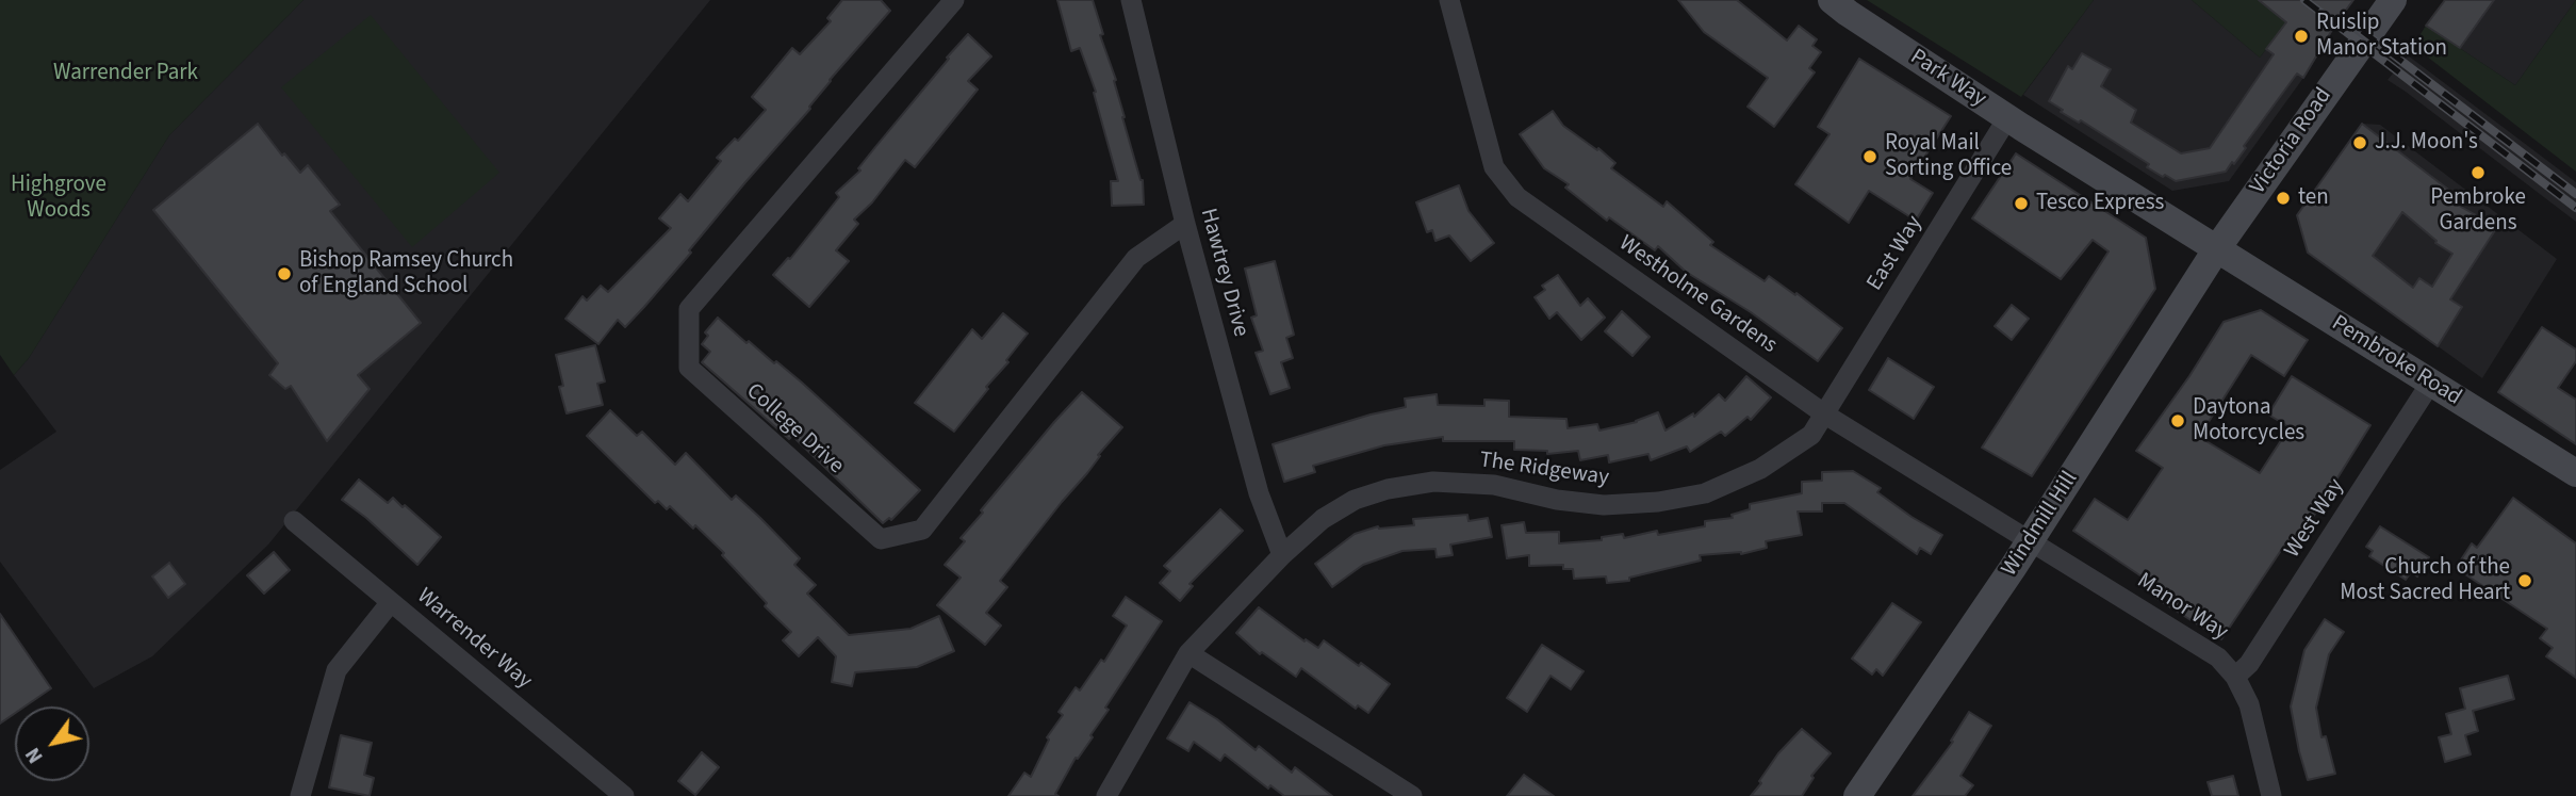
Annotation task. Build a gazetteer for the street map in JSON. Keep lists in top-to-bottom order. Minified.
{"streets":{"street":["Park Way","Victoria Road","East Way","Hawtrey Drive","Westholme Gardens","Pembroke Road","College Drive","The Ridgeway","West Way","Windmill Hill","Manor Way","Warrender Way"]},"crossings":[["Park Way","Victoria Road"],["Park Way","East Way"],["Park Way","Pembroke Road"],["Park Way","Windmill Hill"],["Victoria Road","Pembroke Road"],["Victoria Road","Windmill Hill"],["East Way","Westholme Gardens"],["East Way","The Ridgeway"],["Hawtrey Drive","College Drive"],["Hawtrey Drive","The Ridgeway"],["Westholme Gardens","The Ridgeway"],["Westholme Gardens","Windmill Hill"],["Westholme Gardens","Manor Way"],["Pembroke Road","West Way"],["Pembroke Road","Windmill Hill"],["West Way","Manor Way"],["Windmill Hill","Manor Way"]],"parks":["Warrender Park","Highgrove Woods"],"places":["Ruislip Manor Station","J.J. Moon's","Royal Mail Sorting Office","Pembroke Gardens","ten","Tesco Express","Bishop Ramsey Church of England School","Daytona Motorcycles","Church of the Most Sacred Heart"],"north":"bottom left"}
